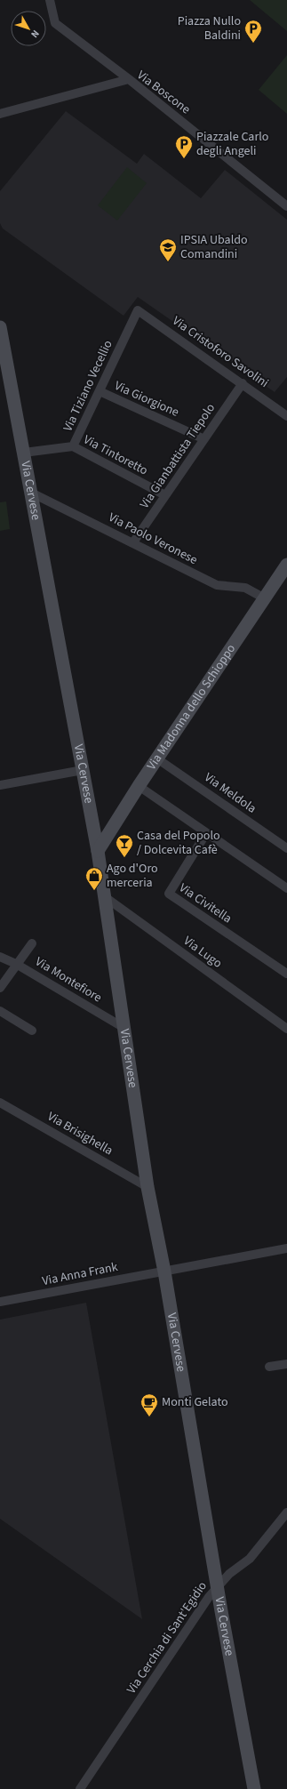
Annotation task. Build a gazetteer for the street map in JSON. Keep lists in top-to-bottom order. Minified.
{"streets":{"main road":["Via Cervese","Via Madonna dello Schioppo"],"street":["Via Boscone","Via Cristoforo Savolini","Via Tiziano Vecellio","Via Giorgione","Via Tintoretto","Via Gianbattista Tiepolo","Via Paolo Veronese","Via Meldola","Via Civitella","Via Lugo","Via Montefiore","Via Brisighella","Via Anna Frank","Via Cerchia di Sant'Egidio"]},"crossings":[["Via Cristoforo Savolini","Via Tiziano Vecellio"],["Via Cristoforo Savolini","Via Gianbattista Tiepolo"],["Via Tiziano Vecellio","Via Giorgione"],["Via Tiziano Vecellio","Via Tintoretto"],["Via Tiziano Vecellio","Via Cervese"],["Via Giorgione","Via Gianbattista Tiepolo"],["Via Tintoretto","Via Gianbattista Tiepolo"],["Via Gianbattista Tiepolo","Via Paolo Veronese"],["Via Cervese","Via Paolo Veronese"],["Via Cervese","Via Madonna dello Schioppo"],["Via Cervese","Via Lugo"],["Via Cervese","Via Montefiore"],["Via Cervese","Via Brisighella"],["Via Cervese","Via Anna Frank"],["Via Cervese","Via Cerchia di Sant'Egidio"],["Via Paolo Veronese","Via Madonna dello Schioppo"],["Via Madonna dello Schioppo","Via Meldola"]],"places":{"parking":["Piazza Nullo Baldini","Piazzale Carlo degli Angeli"],"school or university":["IPSIA Ubaldo Comandini"],"bar":["Casa del Popolo / Dolcevita Cafè"],"shop":["Ago d'Oro merceria"],"cafe":["Monti Gelato"]},"north":"bottom right"}
